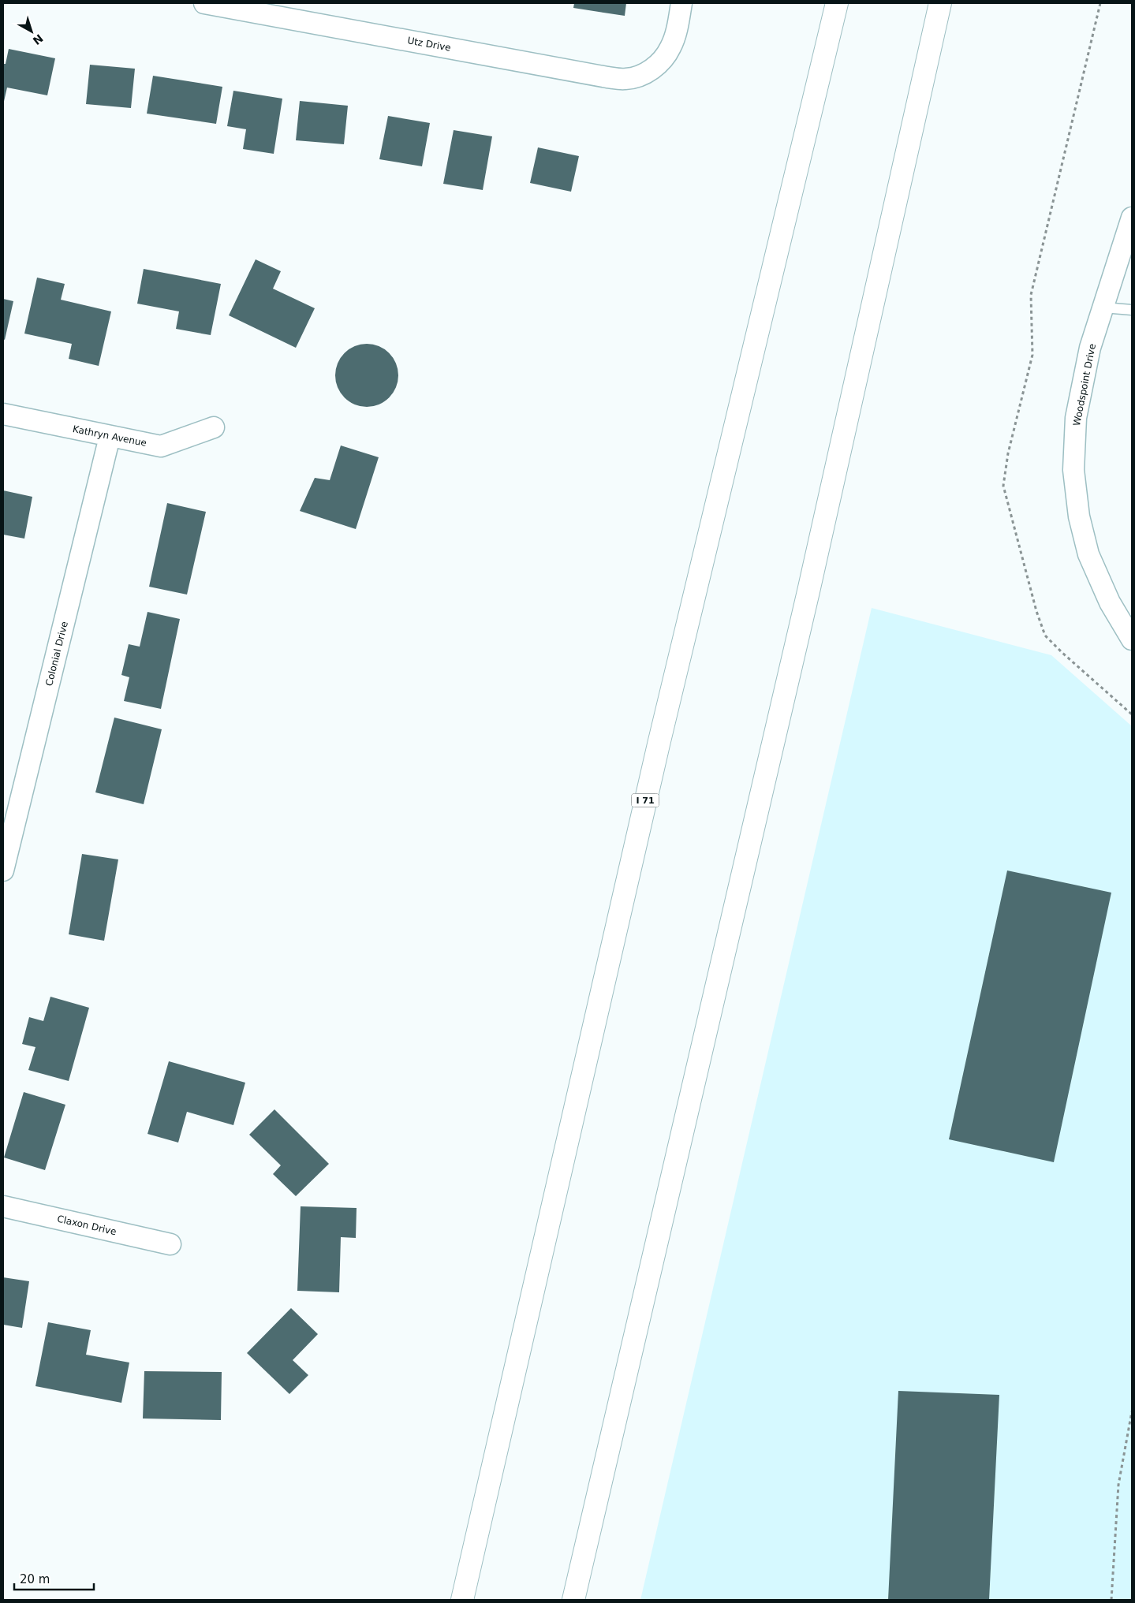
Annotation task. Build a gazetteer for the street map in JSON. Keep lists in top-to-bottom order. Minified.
{"streets":{"highway":["I 71"],"street":["Utz Drive","Woodspoint Drive","Kathryn Avenue","Colonial Drive","Claxon Drive"]},"crossings":[["Kathryn Avenue","Colonial Drive"]],"scale_bar":"20 m","north":"bottom right"}
